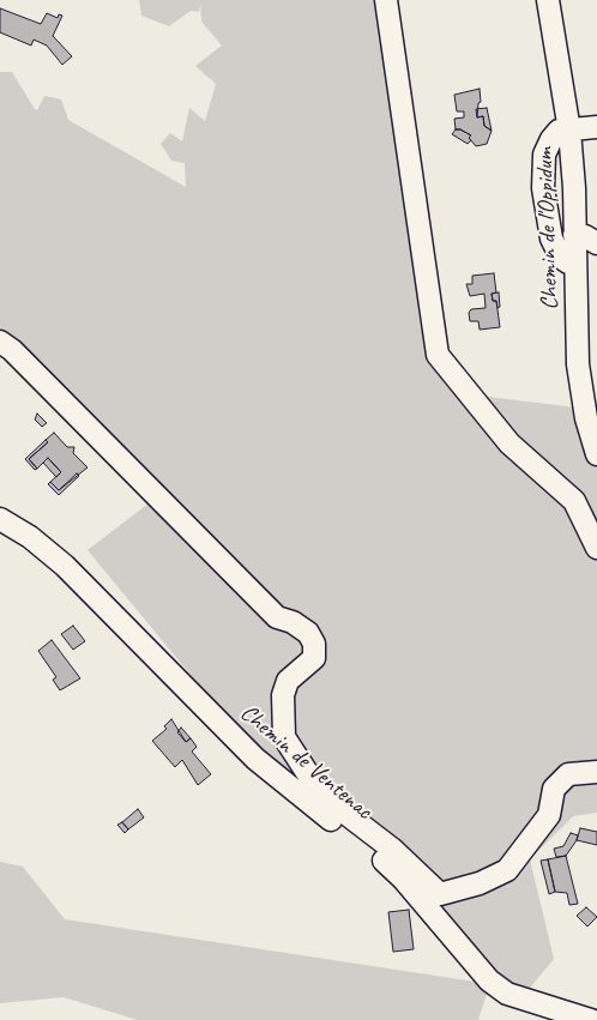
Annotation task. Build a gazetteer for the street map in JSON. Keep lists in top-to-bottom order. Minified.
{"streets":{"street":["Chemin de l'Oppidum","Chemin de Ventenac"]}}
